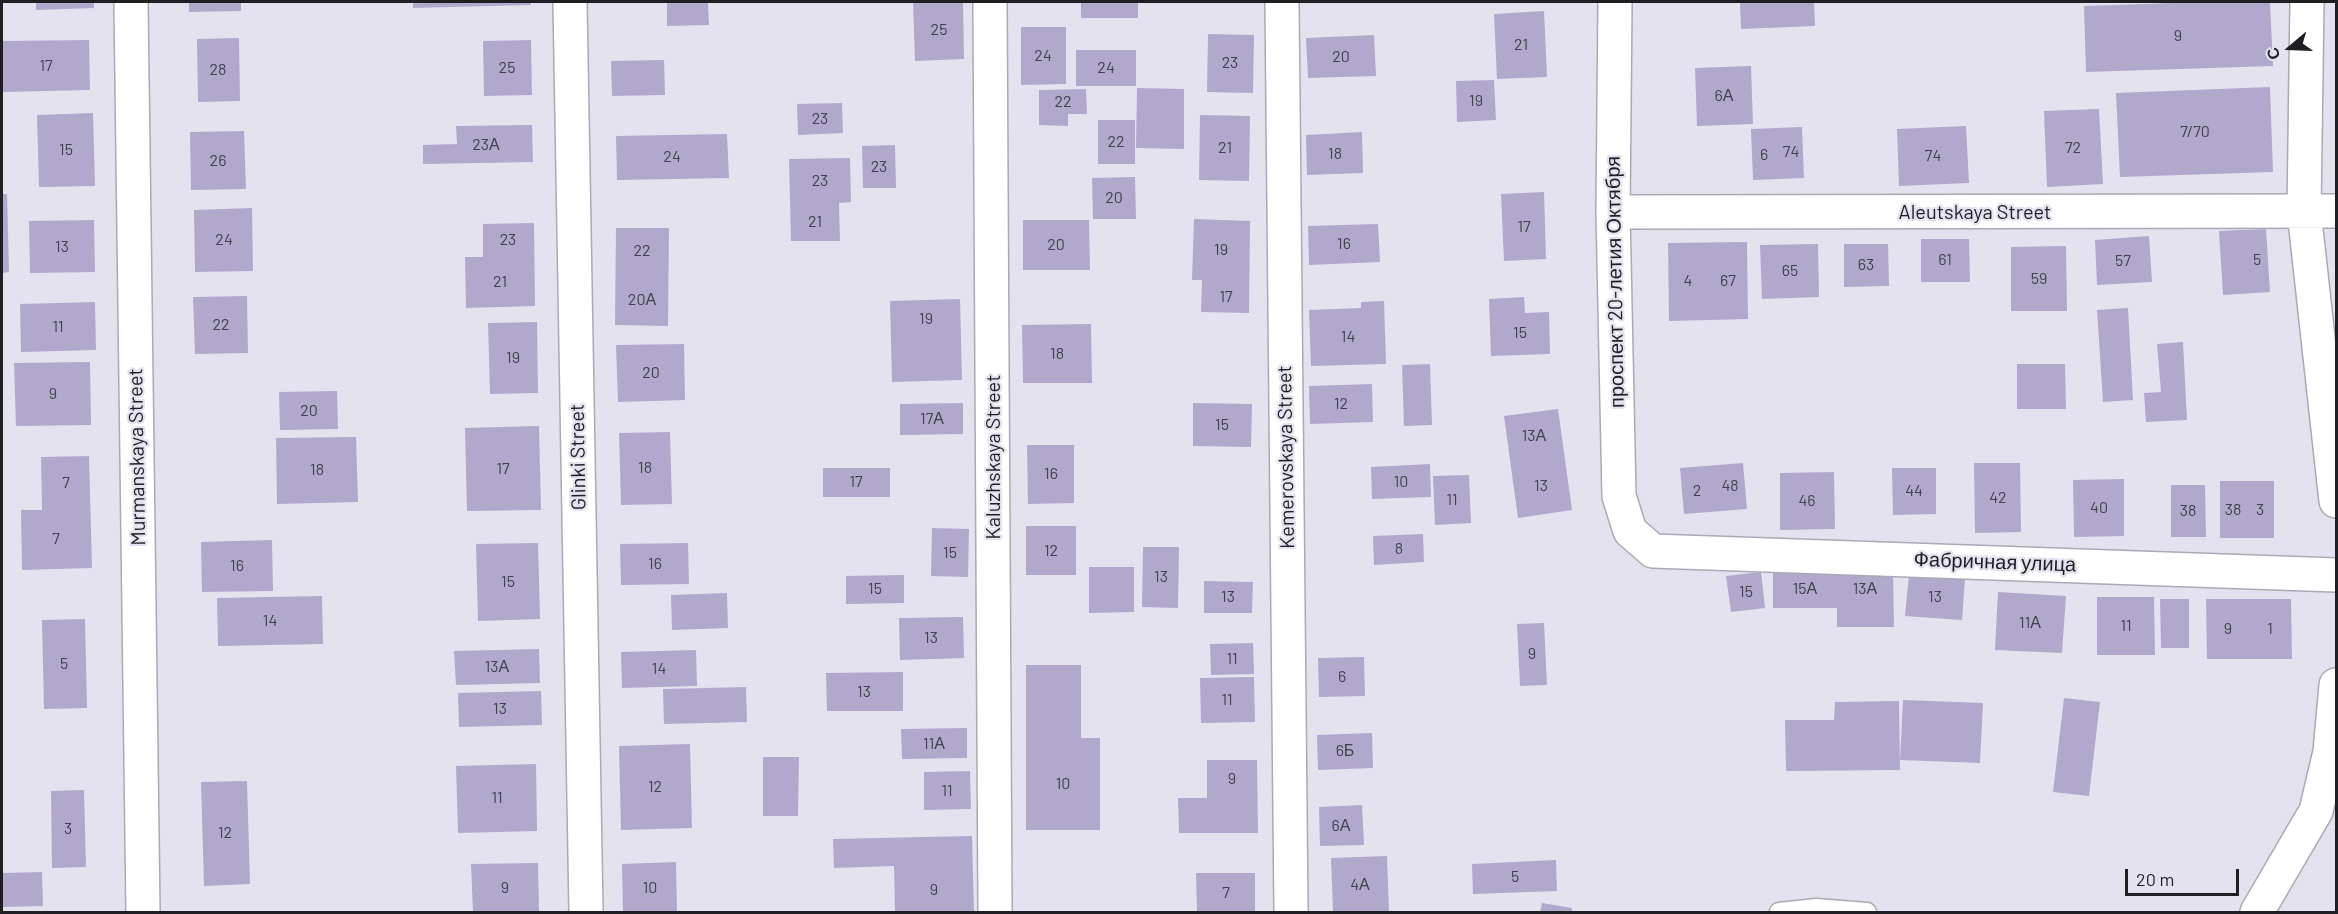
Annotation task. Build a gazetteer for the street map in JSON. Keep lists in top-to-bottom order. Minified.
{"streets":{"street":["Aleutskaya Street","проспект 20-летия Октября","Murmanskaya Street","Glinki Street","Kaluzhskaya Street","Kemerovskaya Street","Фабричная улица"]},"crossings":[["Aleutskaya Street","проспект 20-летия Октября"],["проспект 20-летия Октября","Фабричная улица"]],"house_numbers":["25","9","21","24","20","23","17","25","24","28","6А","19","22","23","7/70","22","23А","21","72","15","74","18","6","74","24","26","23","23","20","21","17","24","23","16","20","13","19","22","61","5","57","63","65","59","4","67","21","17","20А","19","22","11","15","14","18","19","20","9","12","20","17А","15","13А","18","17","18","16","17","10","7","13","48","2","44","42","11","46","40","38","3","38","7","8","12","15","16","16","13","15","15","15А","13А","15","13","13","14","11А","11","9","1","13","9","11","5","13А","14","6","13","11","13","11А","6Б","9","10","12","11","11","6А","3","12","5","4А","9","10","9","7"],"scale_bar":"20 m","north":"left"}
